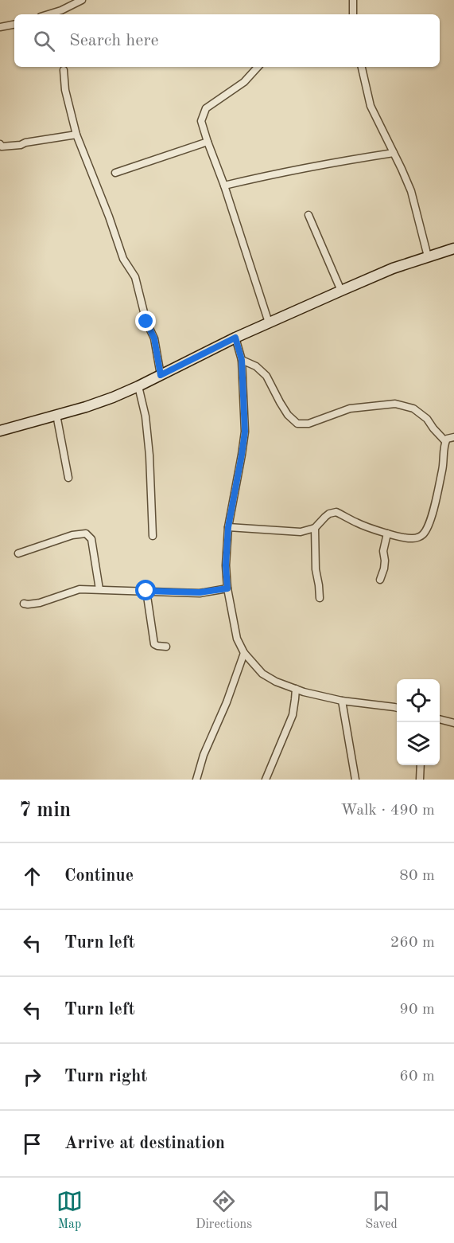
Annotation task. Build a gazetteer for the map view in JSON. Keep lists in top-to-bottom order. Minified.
{"page":{"search":"Search here","heading":["7 min","Walk · 490 m"],"list":[["Continue","80 m"],["Turn left","260 m"],["Turn left","90 m"],["Turn right","60 m"],"Arrive at destination"],"nav":["Map","Directions","Saved"]}}
